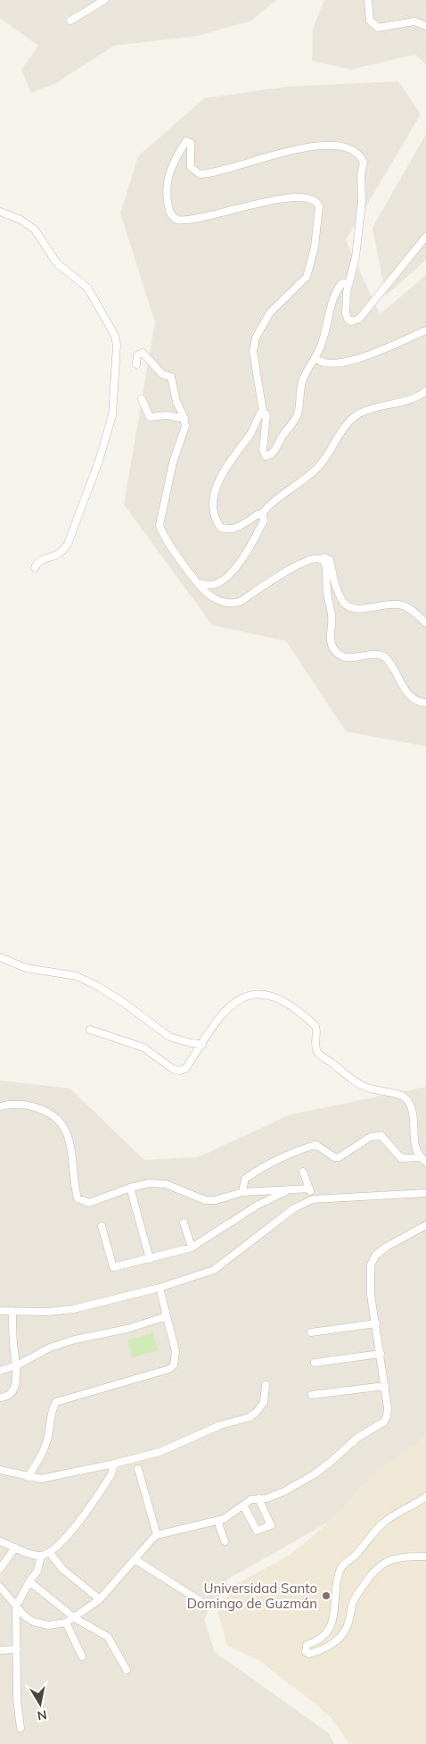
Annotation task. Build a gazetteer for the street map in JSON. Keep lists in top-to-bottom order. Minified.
{"places":["Universidad Santo Domingo de Guzmán"],"north":"bottom"}
